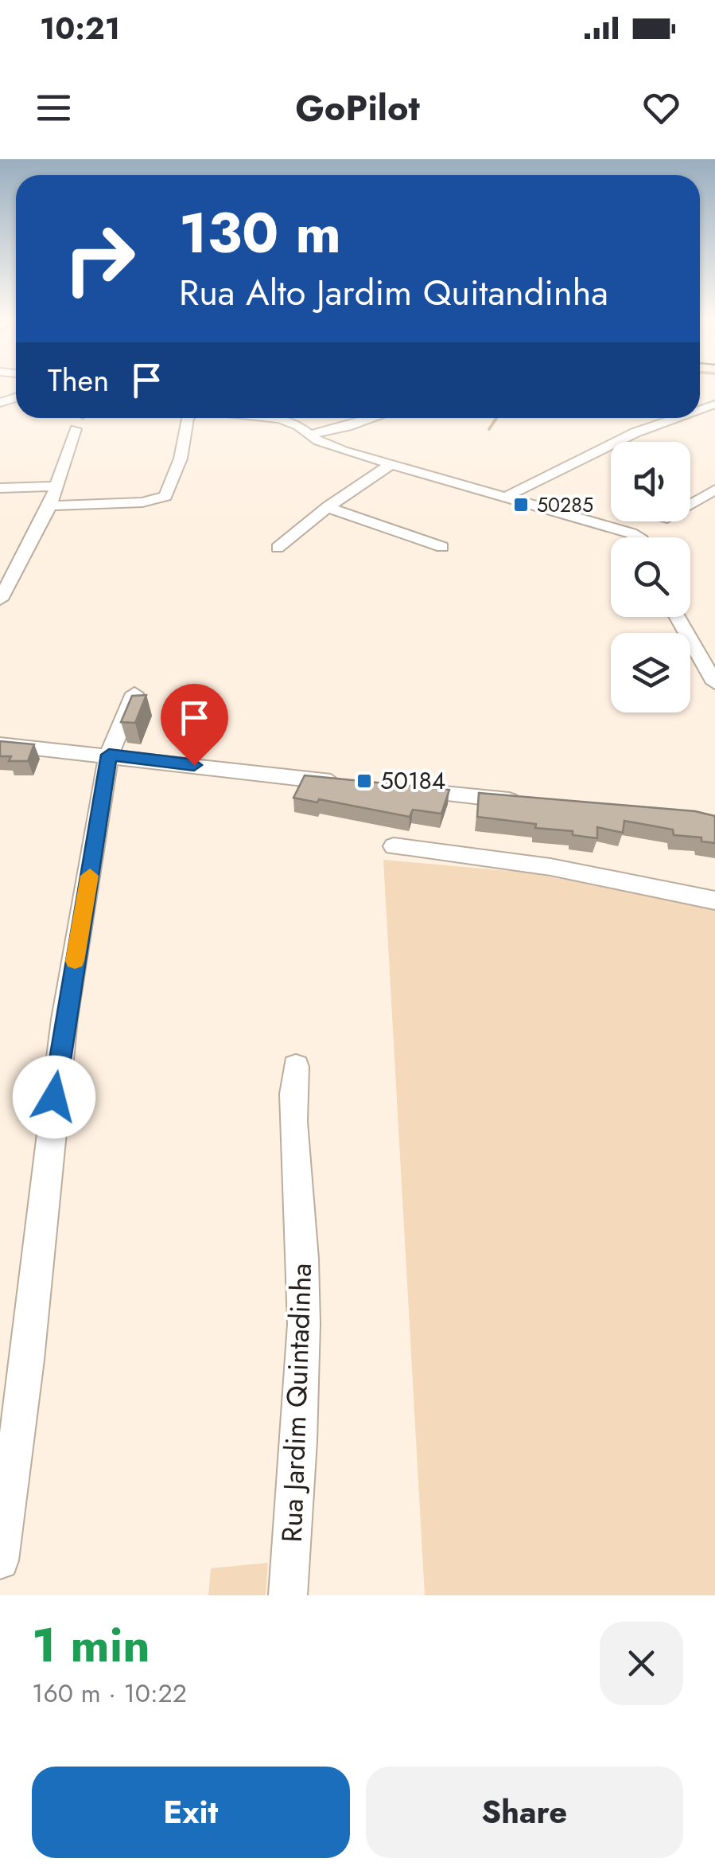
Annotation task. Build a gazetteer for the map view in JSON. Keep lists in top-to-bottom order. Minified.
{"streets":{"street":["Rua Jardim Quintadinha"]},"places":{"transit":["50285","50184"]},"page":{"status":"10:21","header":"GoPilot","turn":["130 m","Rua Alto Jardim Quitandinha"],"then":"Then","heading":["1 min","160 m · 10:22"],"buttons":["Exit","Share"]}}
